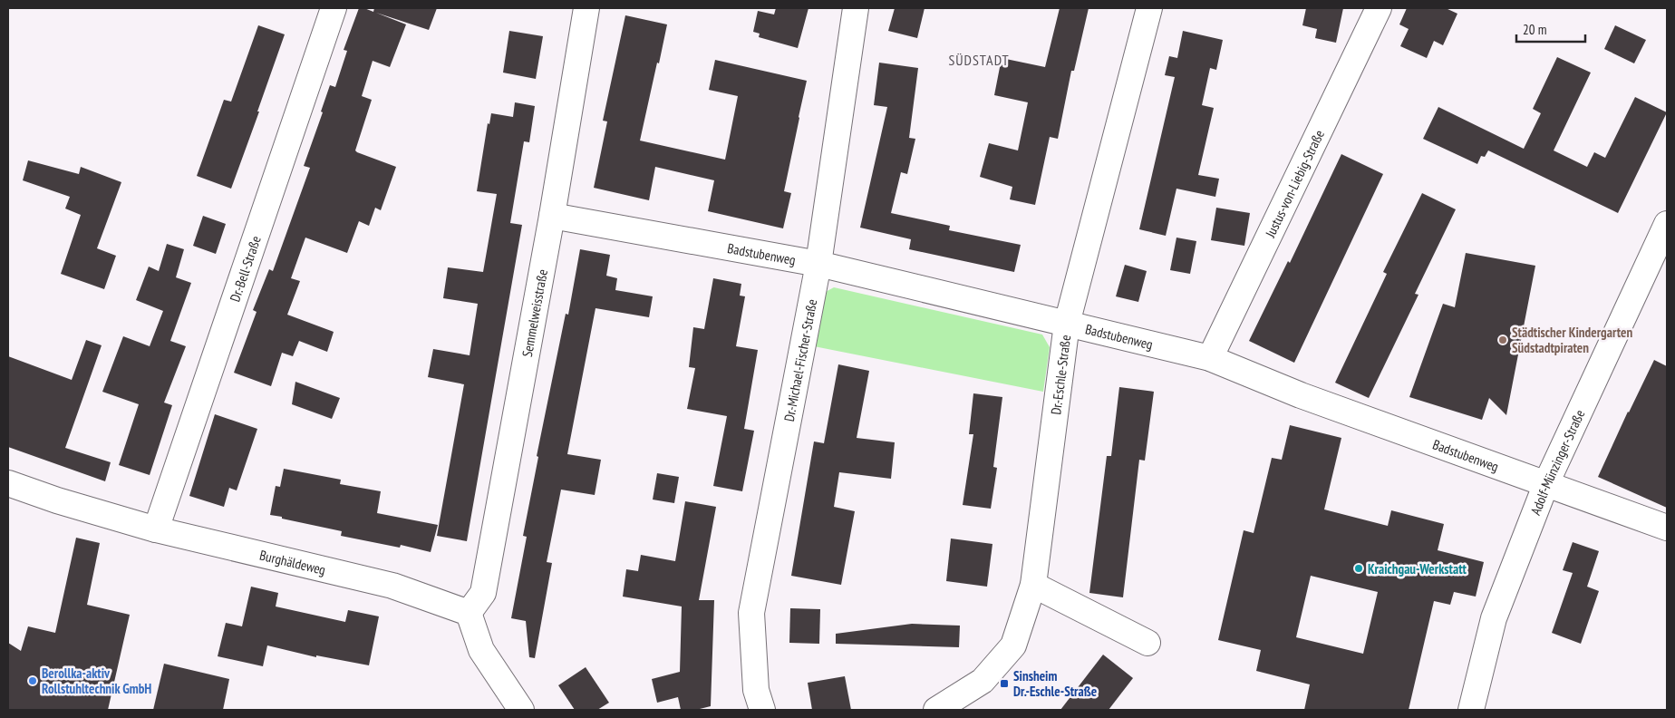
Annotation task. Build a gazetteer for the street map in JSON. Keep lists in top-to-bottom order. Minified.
{"streets":{"street":["Justus-von-Liebig-Straße","Badstubenweg","Dr.-Bell-Straße","Semmelweisstraße","Dr.-Michael-Fischer-Straße","Dr.-Eschle-Straße","Adolf-Münzinger-Straße","Burghäldeweg"]},"crossings":[["Justus-von-Liebig-Straße","Badstubenweg"],["Badstubenweg","Semmelweisstraße"],["Badstubenweg","Dr.-Michael-Fischer-Straße"],["Badstubenweg","Dr.-Eschle-Straße"],["Badstubenweg","Adolf-Münzinger-Straße"],["Dr.-Bell-Straße","Burghäldeweg"],["Semmelweisstraße","Burghäldeweg"]],"districts":["SÜDSTADT"],"places":{"other":["Städtischer Kindergarten Südstadtpiraten","Kraichgau-Werkstatt","Berollka-aktiv Rollstuhltechnik GmbH"],"transit":["Sinsheim Dr.-Eschle-Straße"]},"scale_bar":"20 m"}
